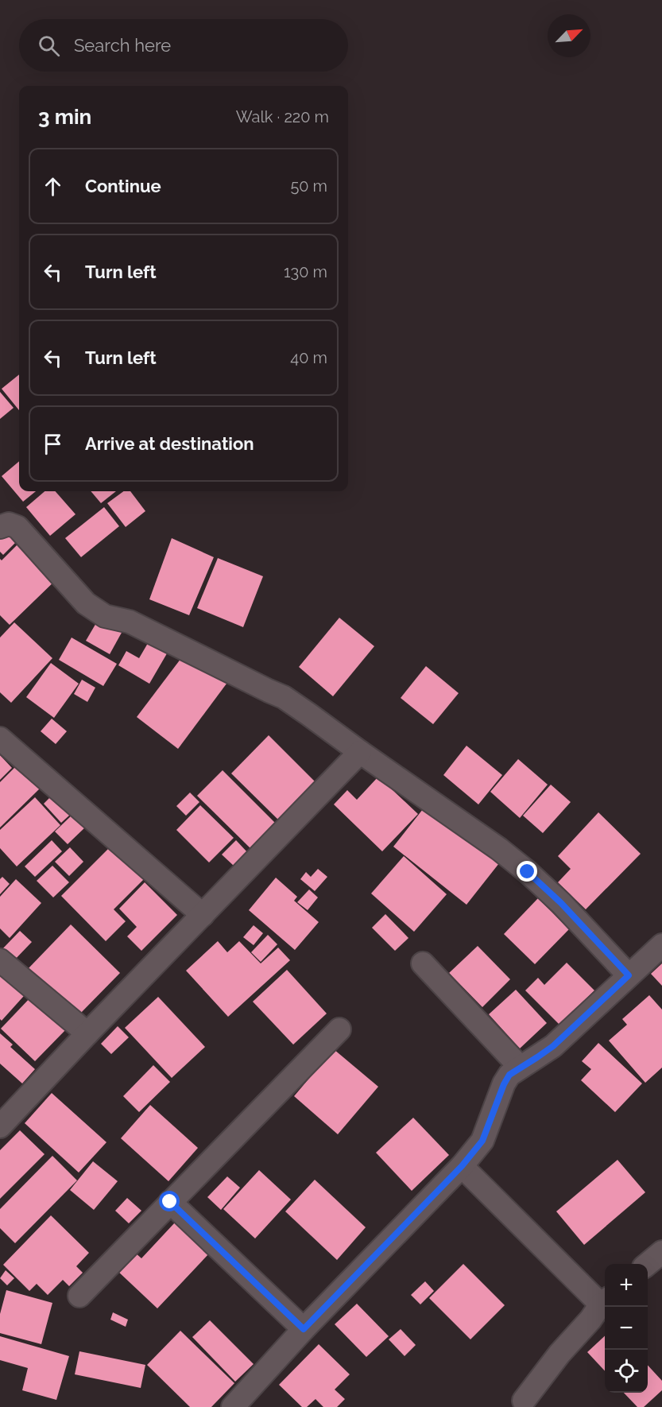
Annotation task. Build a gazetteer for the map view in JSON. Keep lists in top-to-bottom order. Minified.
{"north":"top right","page":{"search":"Search here","heading":["3 min","Walk · 220 m"],"list":[["Continue","50 m"],["Turn left","130 m"],["Turn left","40 m"],"Arrive at destination"],"map_buttons":["+","−"]}}
